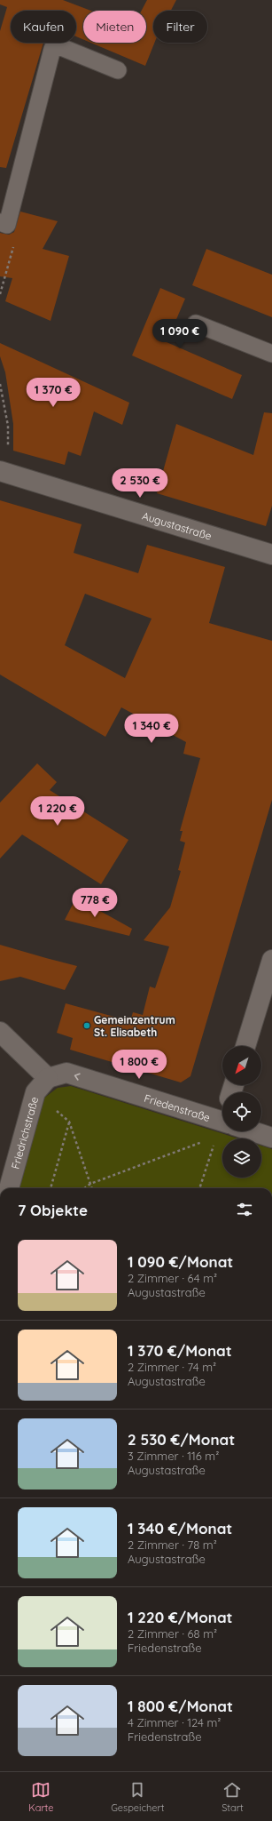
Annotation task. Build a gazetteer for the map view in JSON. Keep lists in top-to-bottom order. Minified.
{"streets":{"street":["Augustastraße","Friedenstraße","Friedrichstraße"]},"crossings":[["Friedenstraße","Friedrichstraße"]],"one_way":["Friedenstraße"],"places":["Gemeinzentrum St. Elisabeth"],"north":"bottom left","page":{"chip":["Kaufen","Mieten","Filter"],"price":["1 090 €","1 370 €","2 530 €","1 340 €","1 220 €","778 €","1 800 €"],"heading":"7 Objekte","list":[{"name":"1 090 €/Monat","note":"2 Zimmer · 64 m² · Augustastraße"},{"name":"1 370 €/Monat","note":"2 Zimmer · 74 m² · Augustastraße"},{"name":"2 530 €/Monat","note":"3 Zimmer · 116 m² · Augustastraße"},{"name":"1 340 €/Monat","note":"2 Zimmer · 78 m² · Augustastraße"},{"name":"1 220 €/Monat","note":"2 Zimmer · 68 m² · Friedenstraße"},{"name":"1 800 €/Monat","note":"4 Zimmer · 124 m² · Friedenstraße"}],"tabs":["Karte","Gespeichert","Start"]}}
